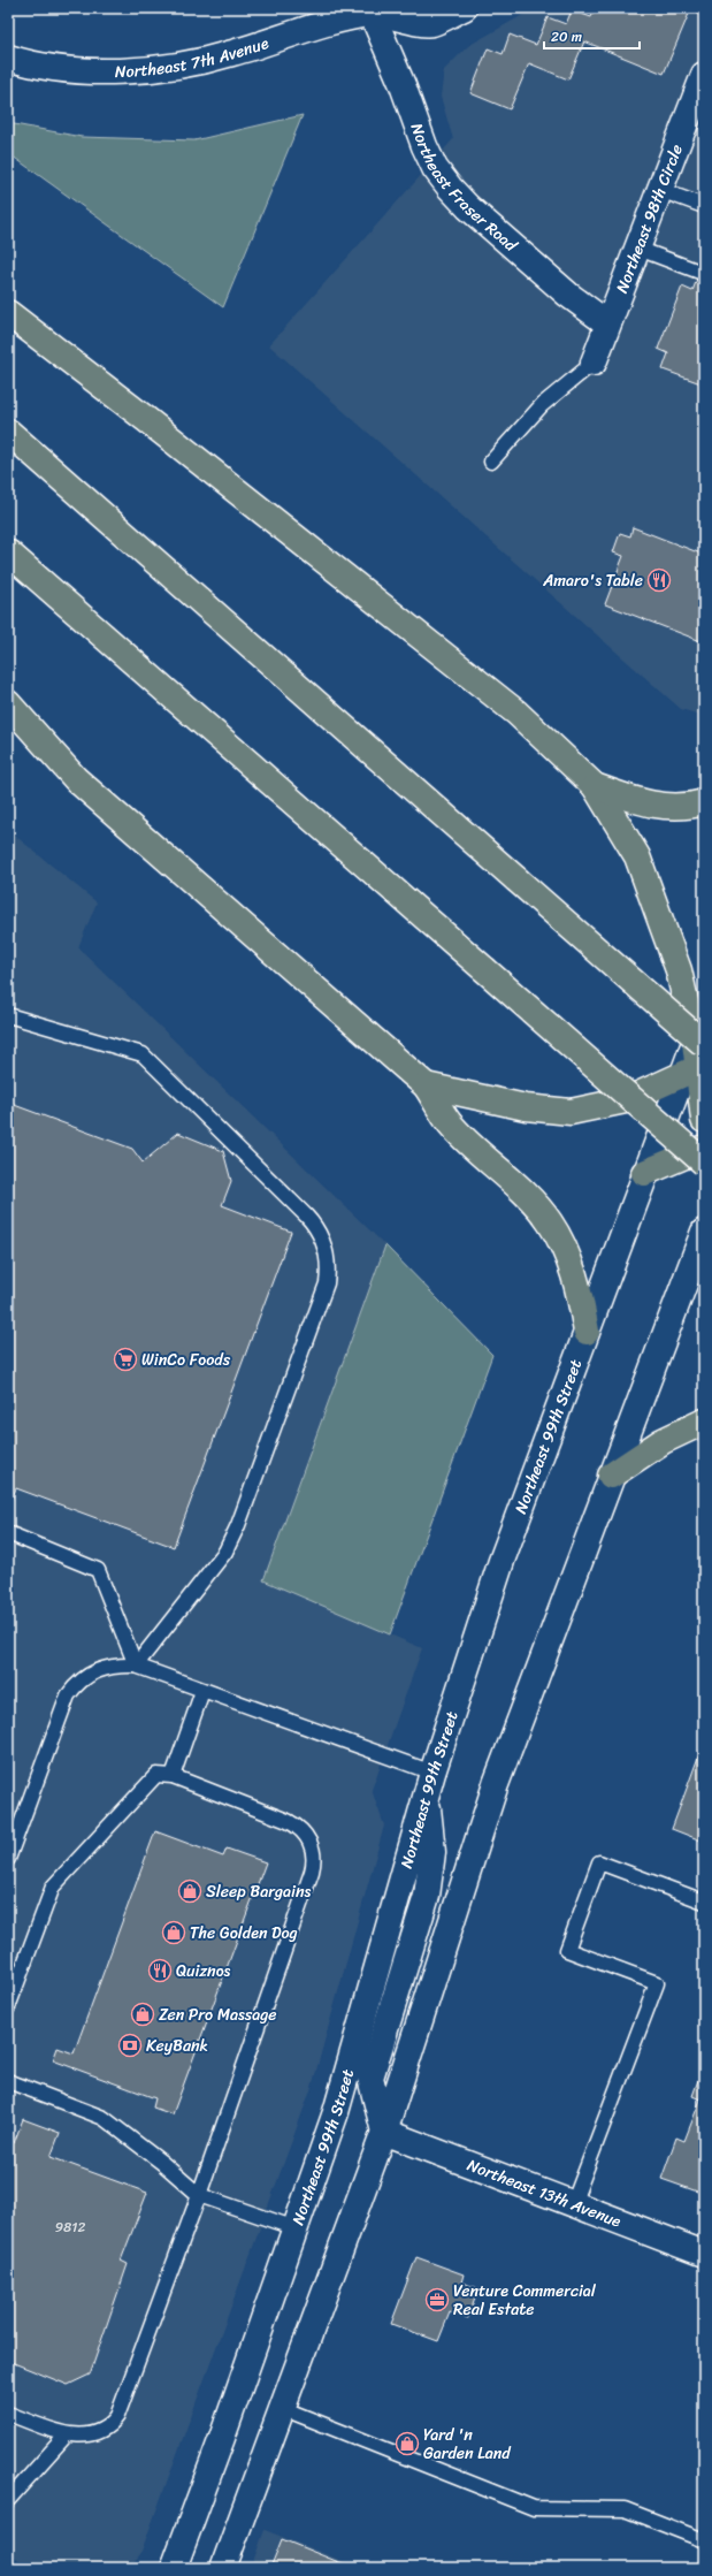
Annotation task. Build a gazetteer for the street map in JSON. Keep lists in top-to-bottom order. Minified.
{"streets":{"main road":["Northeast 7th Avenue","Northeast Fraser Road","Northeast 98th Circle","Northeast 99th Street","Northeast 13th Avenue"]},"crossings":[["Northeast 7th Avenue","Northeast Fraser Road"],["Northeast Fraser Road","Northeast 98th Circle"]],"places":{"restaurant":["Amaro's Table","Quiznos"],"supermarket":["WinCo Foods"],"shop":["Sleep Bargains","The Golden Dog","Zen Pro Massage","Yard 'n Garden Land"],"bank":["KeyBank"],"office":["Venture Commercial Real Estate"]},"house_numbers":["9812"],"scale_bar":"20 m"}
